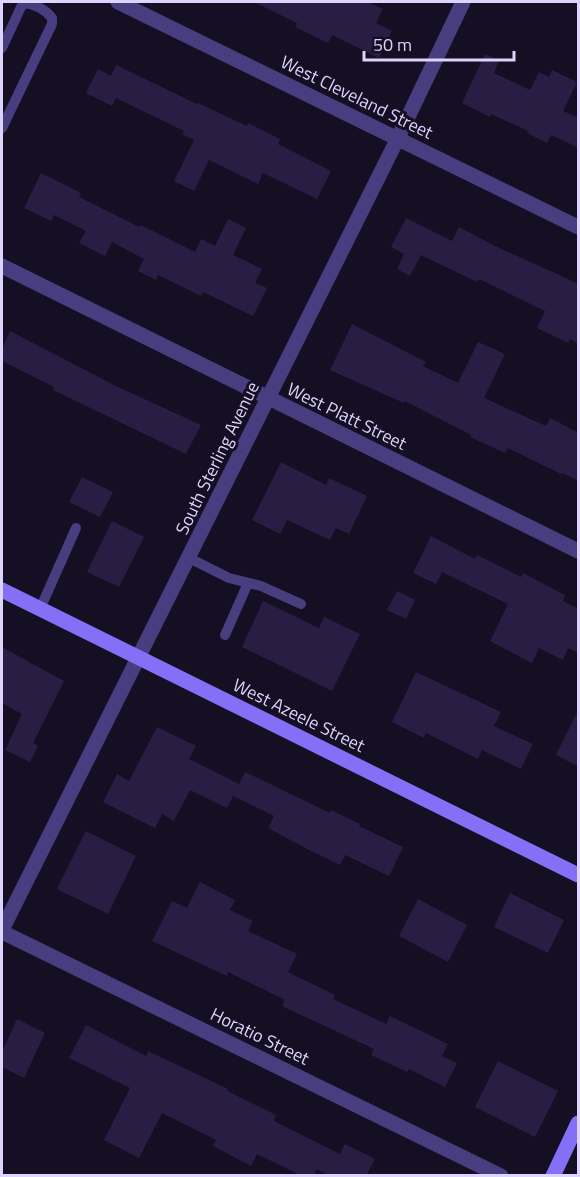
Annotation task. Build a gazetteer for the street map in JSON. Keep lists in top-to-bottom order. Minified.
{"streets":{"main road":["West Azeele Street"],"street":["West Cleveland Street","West Platt Street","South Sterling Avenue","Horatio Street"]},"crossings":[["West Cleveland Street","South Sterling Avenue"],["West Platt Street","South Sterling Avenue"],["South Sterling Avenue","West Azeele Street"],["South Sterling Avenue","Horatio Street"]],"scale_bar":"50 m"}
